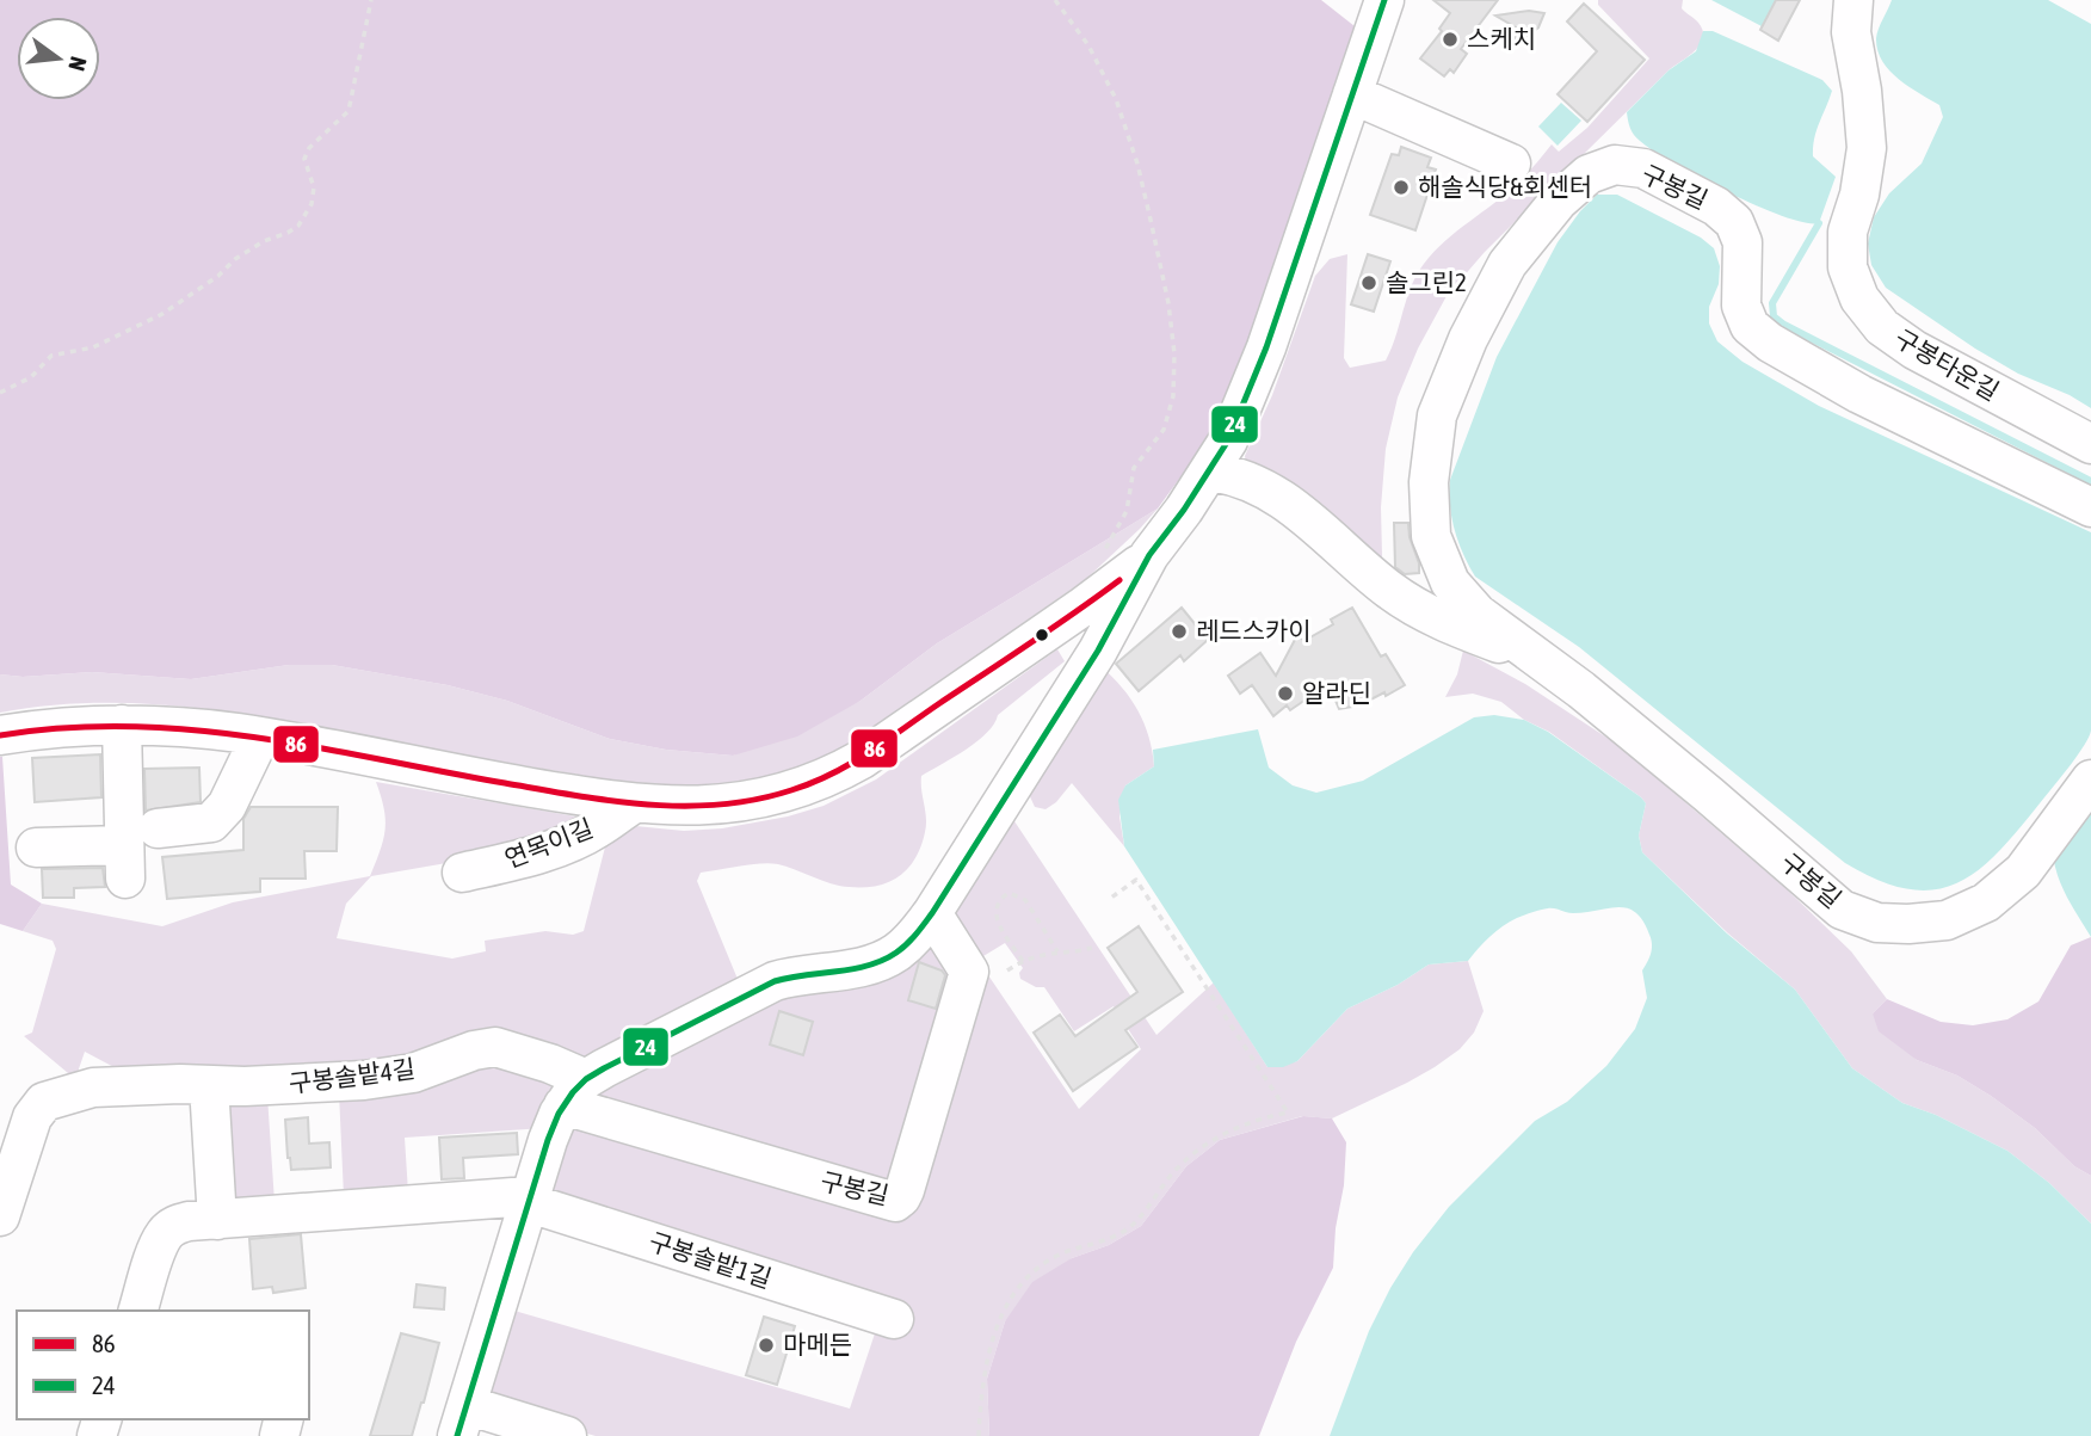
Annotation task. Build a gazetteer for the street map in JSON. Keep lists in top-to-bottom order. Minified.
{"streets":{"street":["구봉길","구봉타운길","연목이길","구봉솔밭4길","구봉솔밭1길"]},"crossings":[["구봉길","구봉솔밭4길"]],"places":["스케치","해솔식당&회센터","솔그린2","레드스카이","알라딘","마메든"],"lines":["transit line 24","transit line 86"],"legend":["86","24"],"north":"right"}
